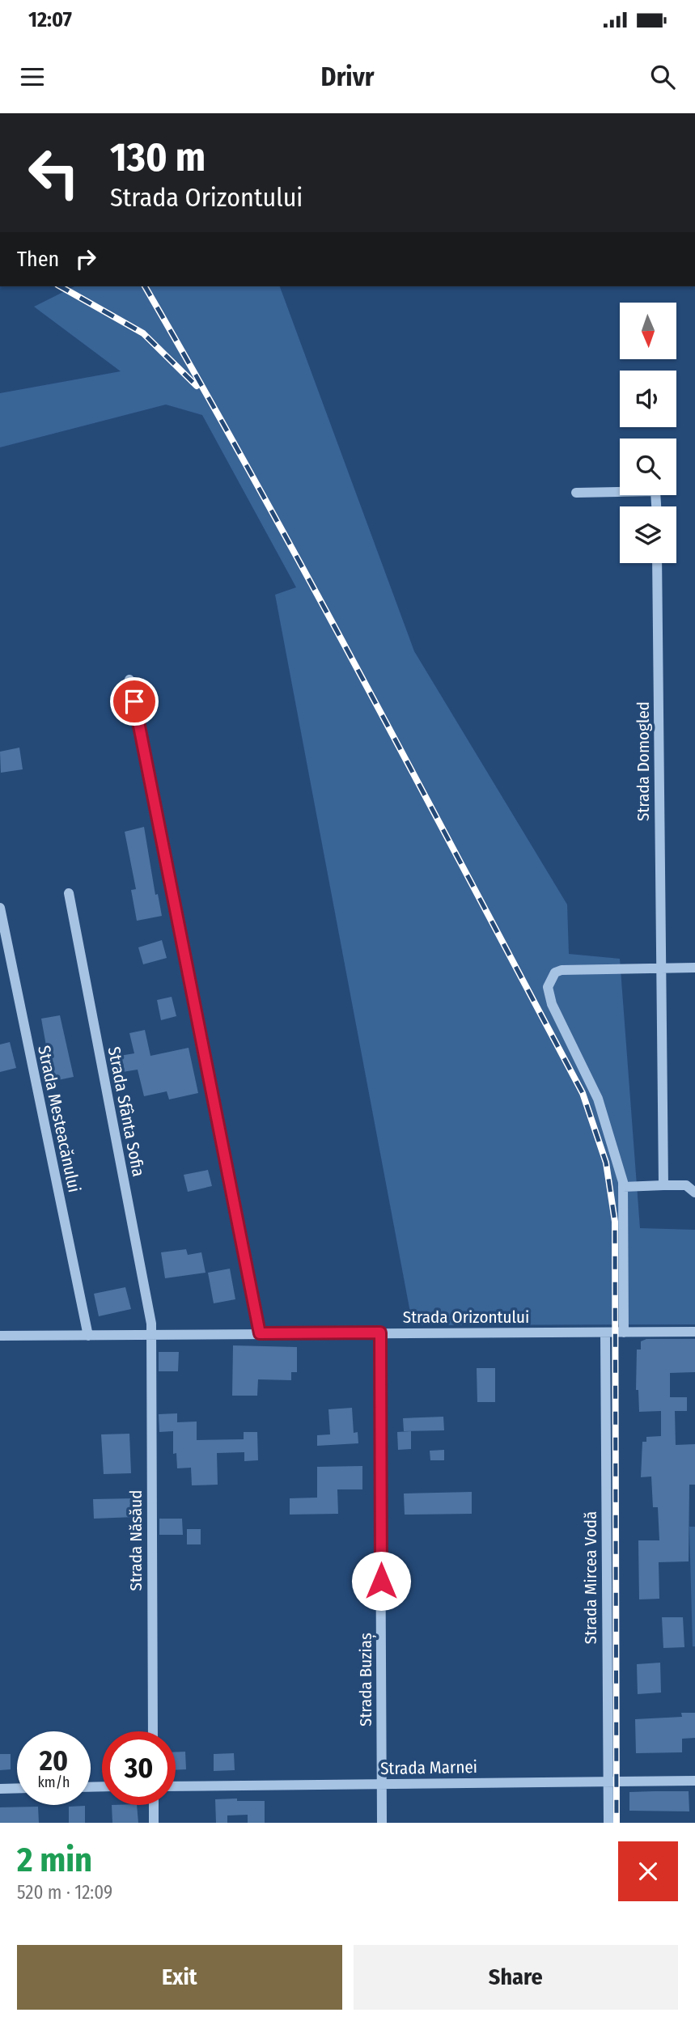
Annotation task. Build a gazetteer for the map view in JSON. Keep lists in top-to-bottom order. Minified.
{"streets":{"street":["Strada Domogled","Strada Sfânta Sofia","Strada Mesteacănului","Strada Orizontului","Strada Năsăud","Strada Mircea Vodă","Strada Buziaș","Strada Marnei"]},"crossings":[["Strada Sfânta Sofia","Strada Orizontului"],["Strada Sfânta Sofia","Strada Năsăud"],["Strada Mesteacănului","Strada Orizontului"],["Strada Orizontului","Strada Năsăud"],["Strada Orizontului","Strada Mircea Vodă"],["Strada Orizontului","Strada Buziaș"],["Strada Mircea Vodă","Strada Marnei"],["Strada Buziaș","Strada Marnei"]],"north":"bottom","page":{"status":"12:07","header":"Drivr","turn":["130 m","Strada Orizontului"],"then":"Then","speed":"20 km/h","limit":"30","heading":["2 min","520 m · 12:09"],"buttons":["Exit","Share"]}}
